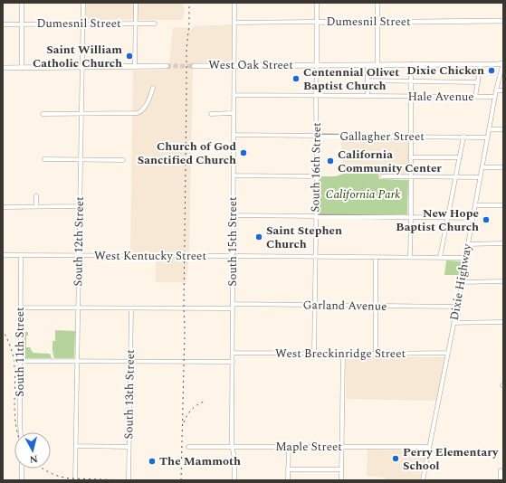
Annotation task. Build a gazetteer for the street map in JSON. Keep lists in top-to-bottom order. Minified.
{"streets":{"main road":["Dumesnil Street","West Oak Street","South 16th Street"],"street":["Hale Avenue","Gallagher Street","South 12th Street","South 15th Street","West Kentucky Street","Dixie Highway","Garland Avenue","South 11th Street","West Breckinridge Street","South 13th Street","Maple Street"]},"crossings":[["Dumesnil Street","South 16th Street"],["Dumesnil Street","South 12th Street"],["Dumesnil Street","South 15th Street"],["West Oak Street","South 16th Street"],["West Oak Street","South 15th Street"],["West Oak Street","Dixie Highway"],["Hale Avenue","South 16th Street"],["Hale Avenue","South 15th Street"],["Hale Avenue","Dixie Highway"],["Gallagher Street","South 16th Street"],["Gallagher Street","South 15th Street"],["Gallagher Street","Dixie Highway"],["South 16th Street","West Kentucky Street"],["South 16th Street","Garland Avenue"],["South 16th Street","West Breckinridge Street"],["South 12th Street","West Kentucky Street"],["South 15th Street","West Kentucky Street"],["South 15th Street","Garland Avenue"],["South 15th Street","West Breckinridge Street"],["South 15th Street","Maple Street"],["West Kentucky Street","Dixie Highway"],["West Kentucky Street","South 11th Street"],["Dixie Highway","Garland Avenue"],["Dixie Highway","West Breckinridge Street"],["Dixie Highway","Maple Street"]],"parks":["California Park"],"places":["Saint William Catholic Church","Dixie Chicken","Centennial Olivet Baptist Church","Church of God Sanctified Church","California Community Center","New Hope Baptist Church","Saint Stephen Church","Perry Elementary School","The Mammoth"],"north":"bottom"}
